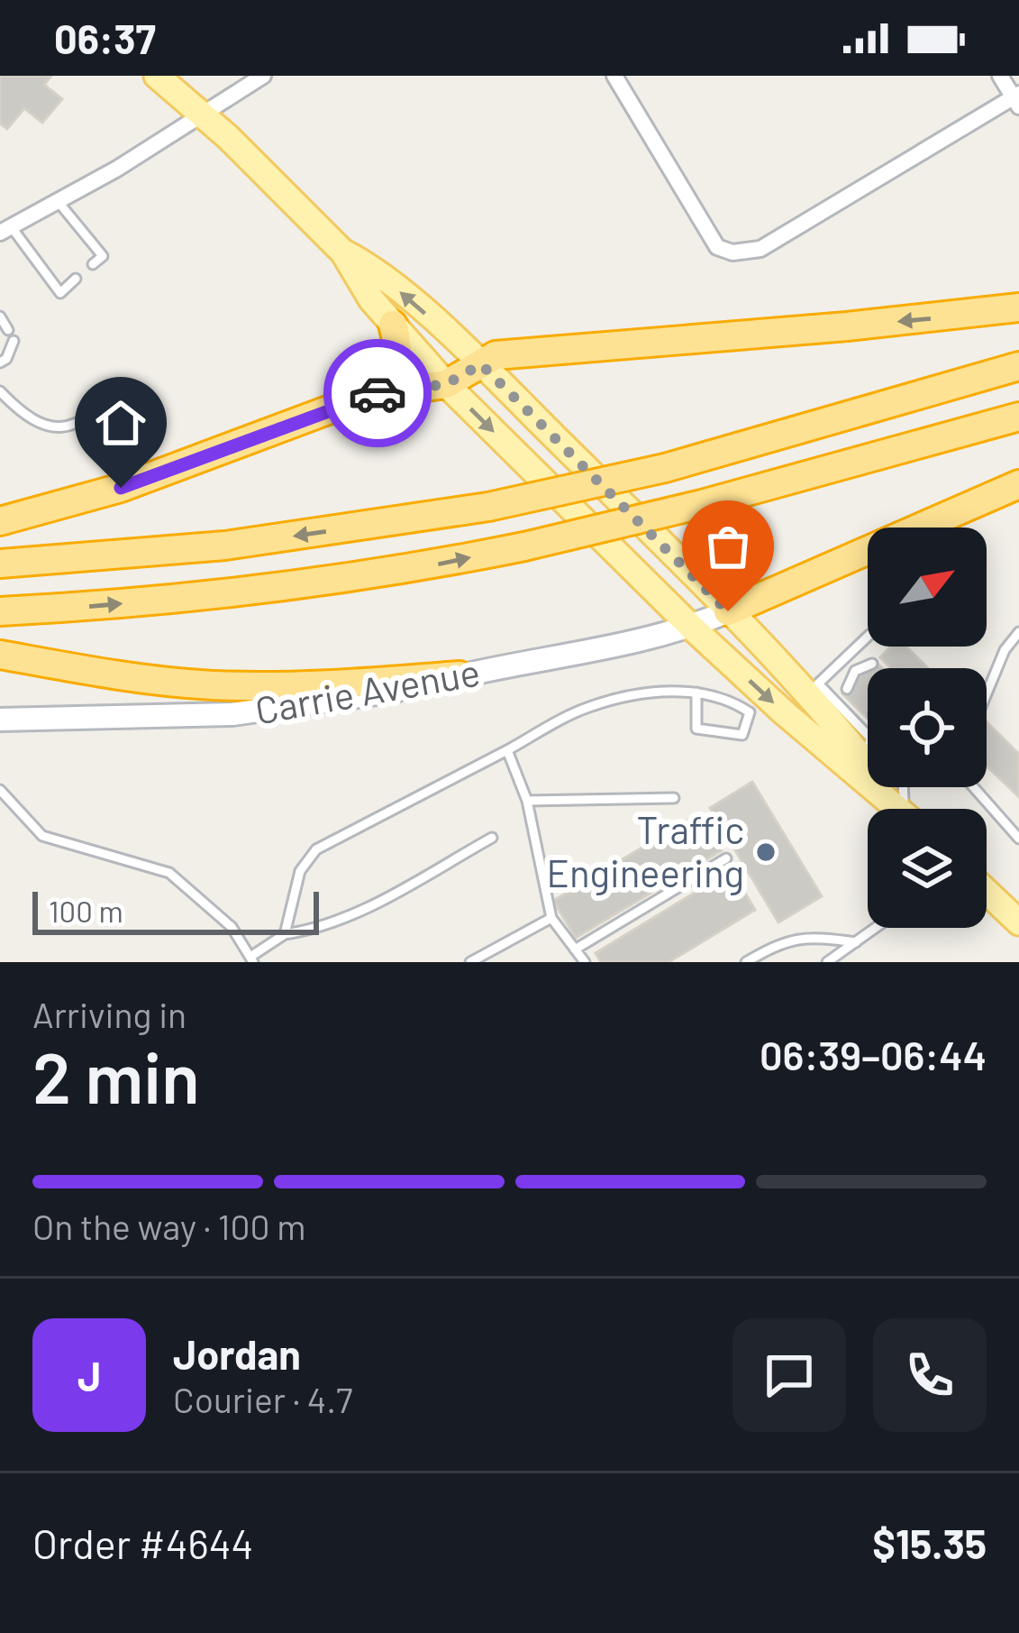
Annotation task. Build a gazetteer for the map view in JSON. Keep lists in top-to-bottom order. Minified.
{"streets":{"main road":["Carrie Avenue"]},"places":["Traffic Engineering"],"scale_bar":"100 m","north":"top right","page":{"status":"06:37","scale":"100 m","heading":["2 min","Arriving in","06:39–06:44"],"panel":["Jordan","Courier · 4.7","Order #4644","$15.35"],"bar":"On the way · 100 m","round":"J"}}
